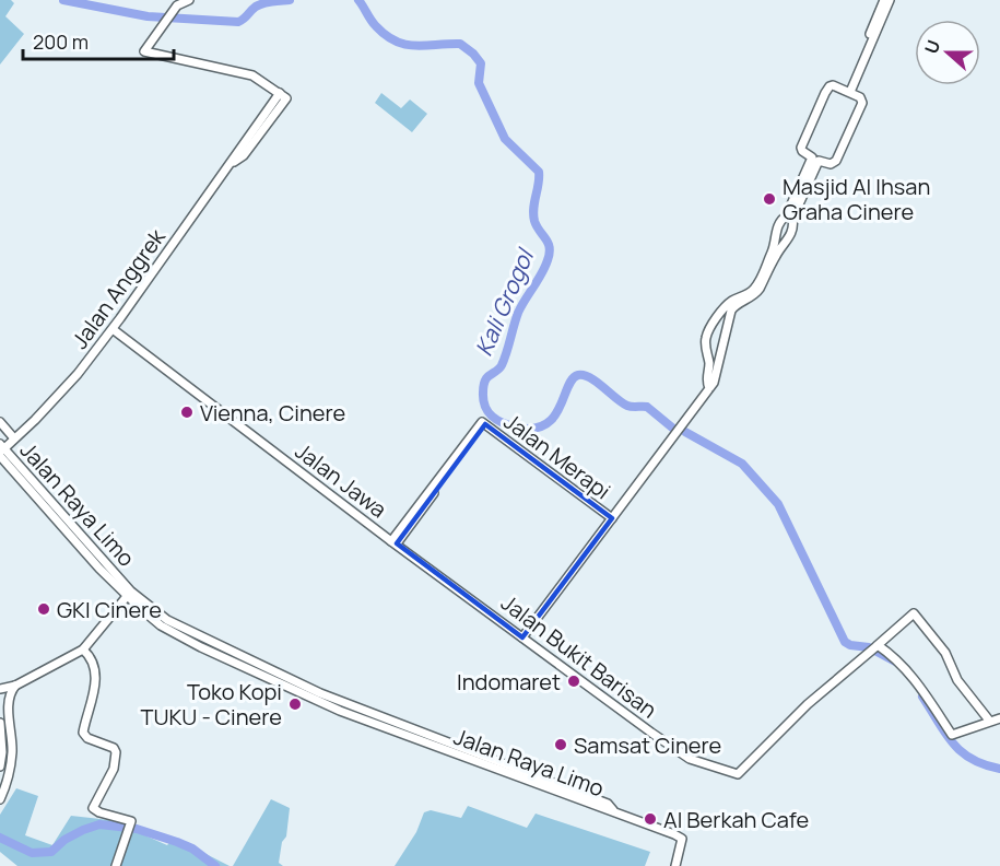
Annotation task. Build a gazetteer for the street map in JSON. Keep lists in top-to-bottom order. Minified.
{"streets":{"street":["Jalan Anggrek","Jalan Merapi","Jalan Jawa","Jalan Raya Limo","Jalan Bukit Barisan"]},"crossings":[["Jalan Anggrek","Jalan Jawa"],["Jalan Anggrek","Jalan Raya Limo"],["Jalan Merapi","Jalan Jawa"],["Jalan Merapi","Jalan Bukit Barisan"],["Jalan Jawa","Jalan Bukit Barisan"]],"water":["Kali Grogol"],"places":["Masjid Al Ihsan Graha Cinere","Vienna, Cinere","GKI Cinere","Indomaret","Toko Kopi TUKU - Cinere","Samsat Cinere","Al Berkah Cafe"],"scale_bar":"200 m","north":"left"}
